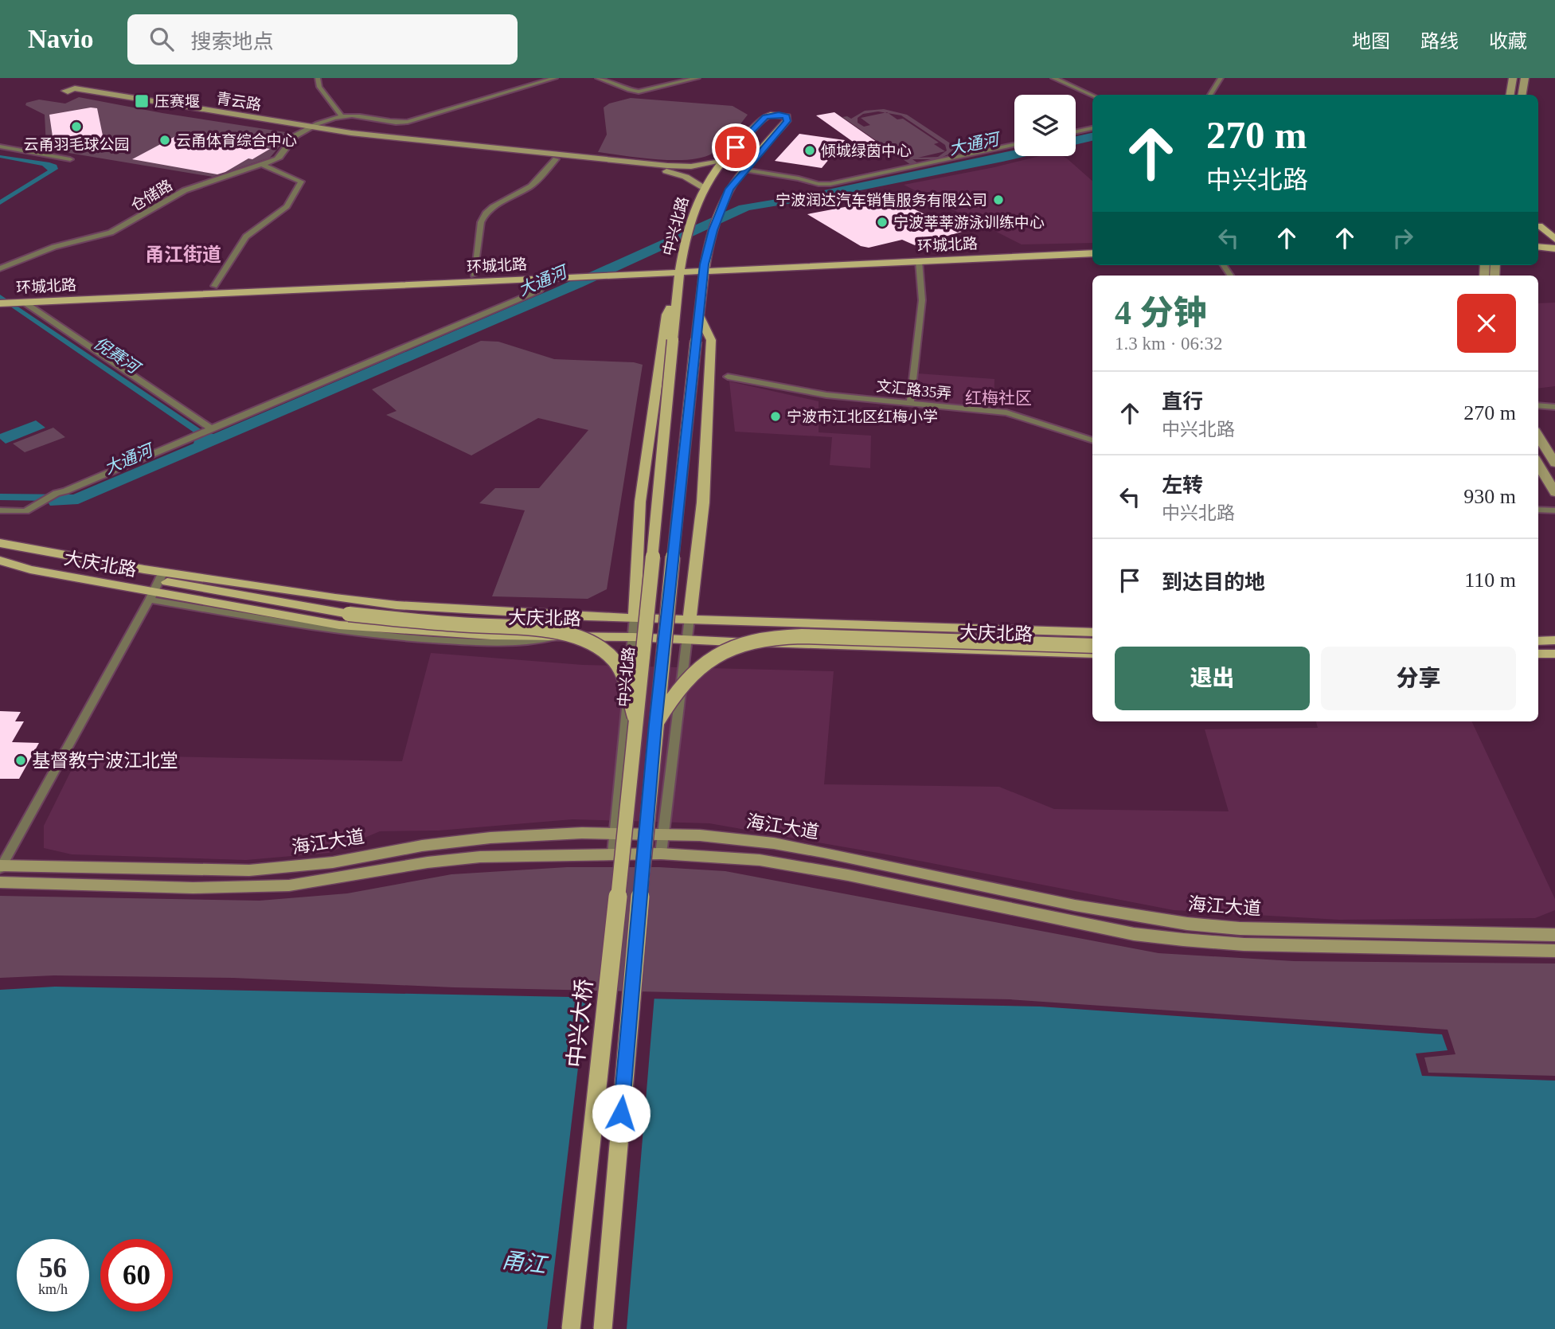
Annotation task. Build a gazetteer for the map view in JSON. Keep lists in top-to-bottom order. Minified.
{"streets":{"main road":["中兴北路","环城北路","大庆北路","中兴大桥"],"street":["青云路","仓储路","文汇路35弄","海江大道"]},"crossings":[["青云路","仓储路"],["青云路","中兴北路"],["中兴北路","环城北路"],["中兴北路","中兴大桥"]],"districts":["甬江街道","红梅社区"],"water":["大通河","倪赛河","甬江"],"places":{"transit":["压赛堰"],"other":["云甬羽毛球公园","云甬体育综合中心","倾城绿茵中心","宁波润达汽车销售服务有限公司","宁波莘莘游泳训练中心","宁波市江北区红梅小学","基督教宁波江北堂"]},"page":{"header":"Navio","search":"搜索地点","nav":["地图","路线","收藏"],"turn":["270 m","中兴北路"],"heading":["4 分钟","1.3 km · 06:32"],"list":[{"name":"直行","note":"中兴北路","value":"270 m"},{"name":"左转","note":"中兴北路","value":"930 m"},{"name":"到达目的地","value":"110 m"}],"buttons":["退出","分享"],"speed":"56 km/h","limit":"60"}}
